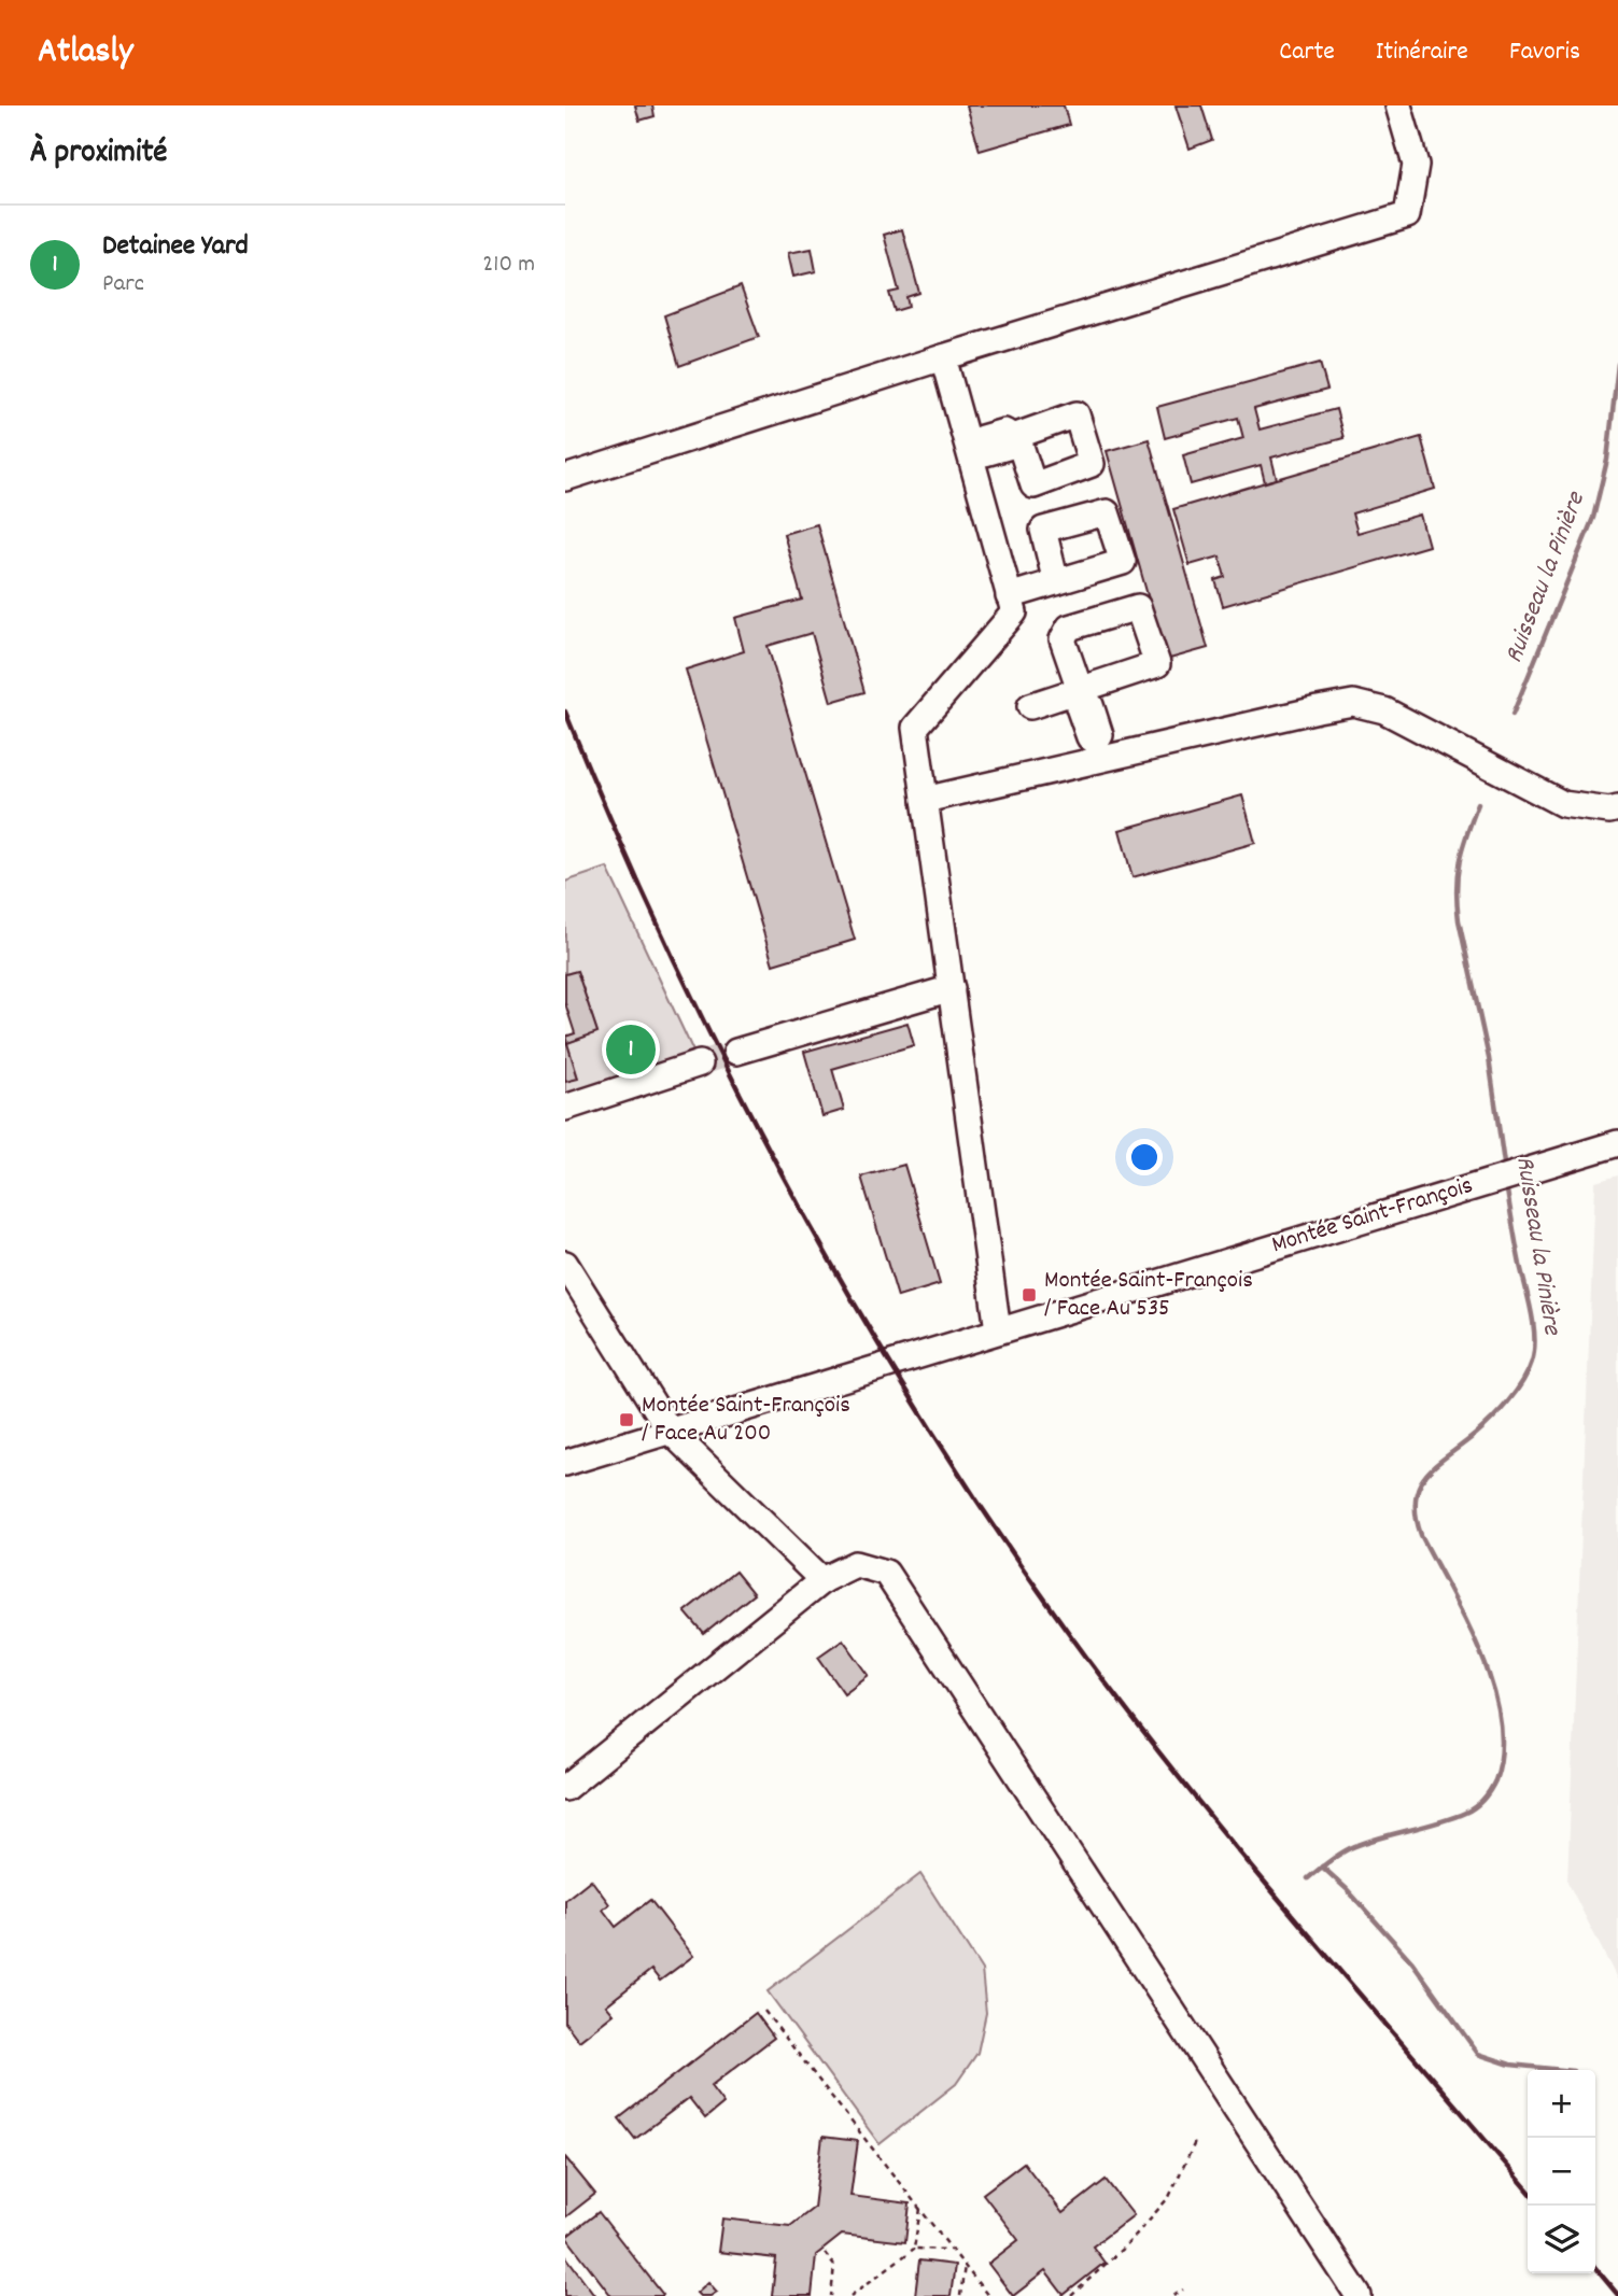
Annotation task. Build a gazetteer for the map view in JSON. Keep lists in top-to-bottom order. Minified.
{"streets":{"street":["Montée Saint-François"]},"water":["Ruisseau la Pinière"],"places":{"transit":["Montée Saint-François / Face Au 535","Montée Saint-François / Face Au 200"]},"page":{"header":"Atlasly","nav":["Carte","Itinéraire","Favoris"],"heading":"À proximité","list":[{"mark":"1","name":"Detainee Yard","note":"Parc","value":"210 m"}],"pins":"1","map_buttons":["+","−"]}}
